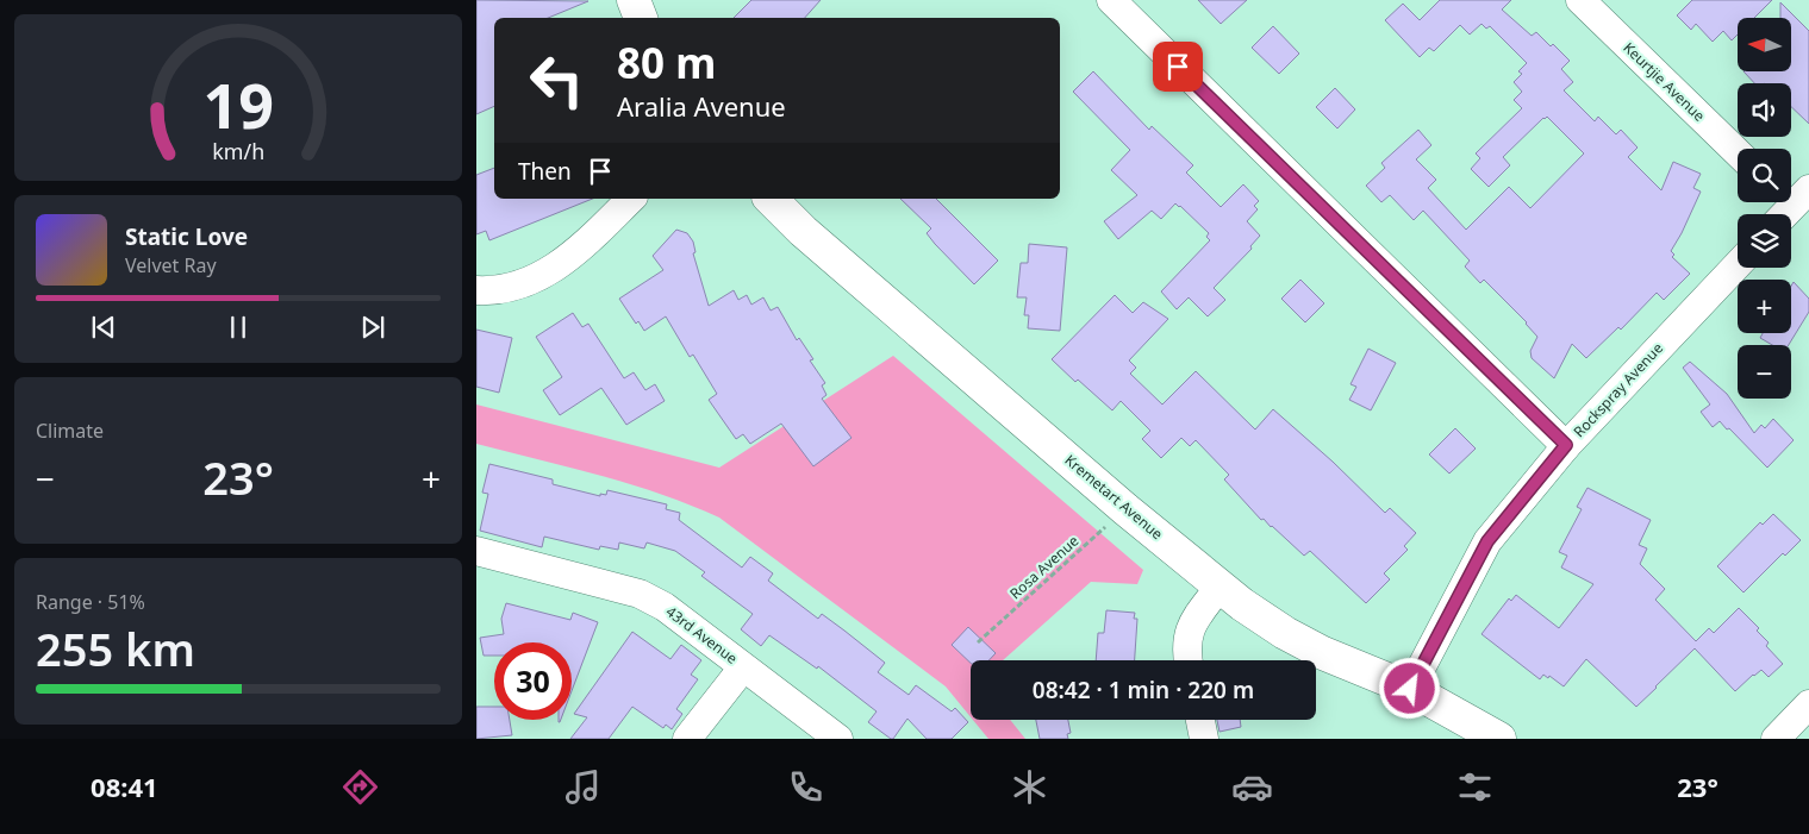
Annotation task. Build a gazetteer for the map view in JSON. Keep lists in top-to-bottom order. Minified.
{"streets":{"street":["Keurtjie Avenue","Rockspray Avenue","Kremetart Avenue","43rd Avenue"],"path":["Rosa Avenue"]},"crossings":[["Rockspray Avenue","Kremetart Avenue"],["Kremetart Avenue","Rosa Avenue"]],"north":"left","page":{"map_buttons":["+","−"],"turn":["80 m","Aralia Avenue"],"then":"Then","song":["Static Love","Velvet Ray"],"tile":["Climate",["Range · 51%","255 km"]],"heat":["−","23°","+"],"limit":"30","trip":"08:42 · 1 min · 220 m","tabs":["08:41","23°"],"gauge":["19","km/h"]}}
